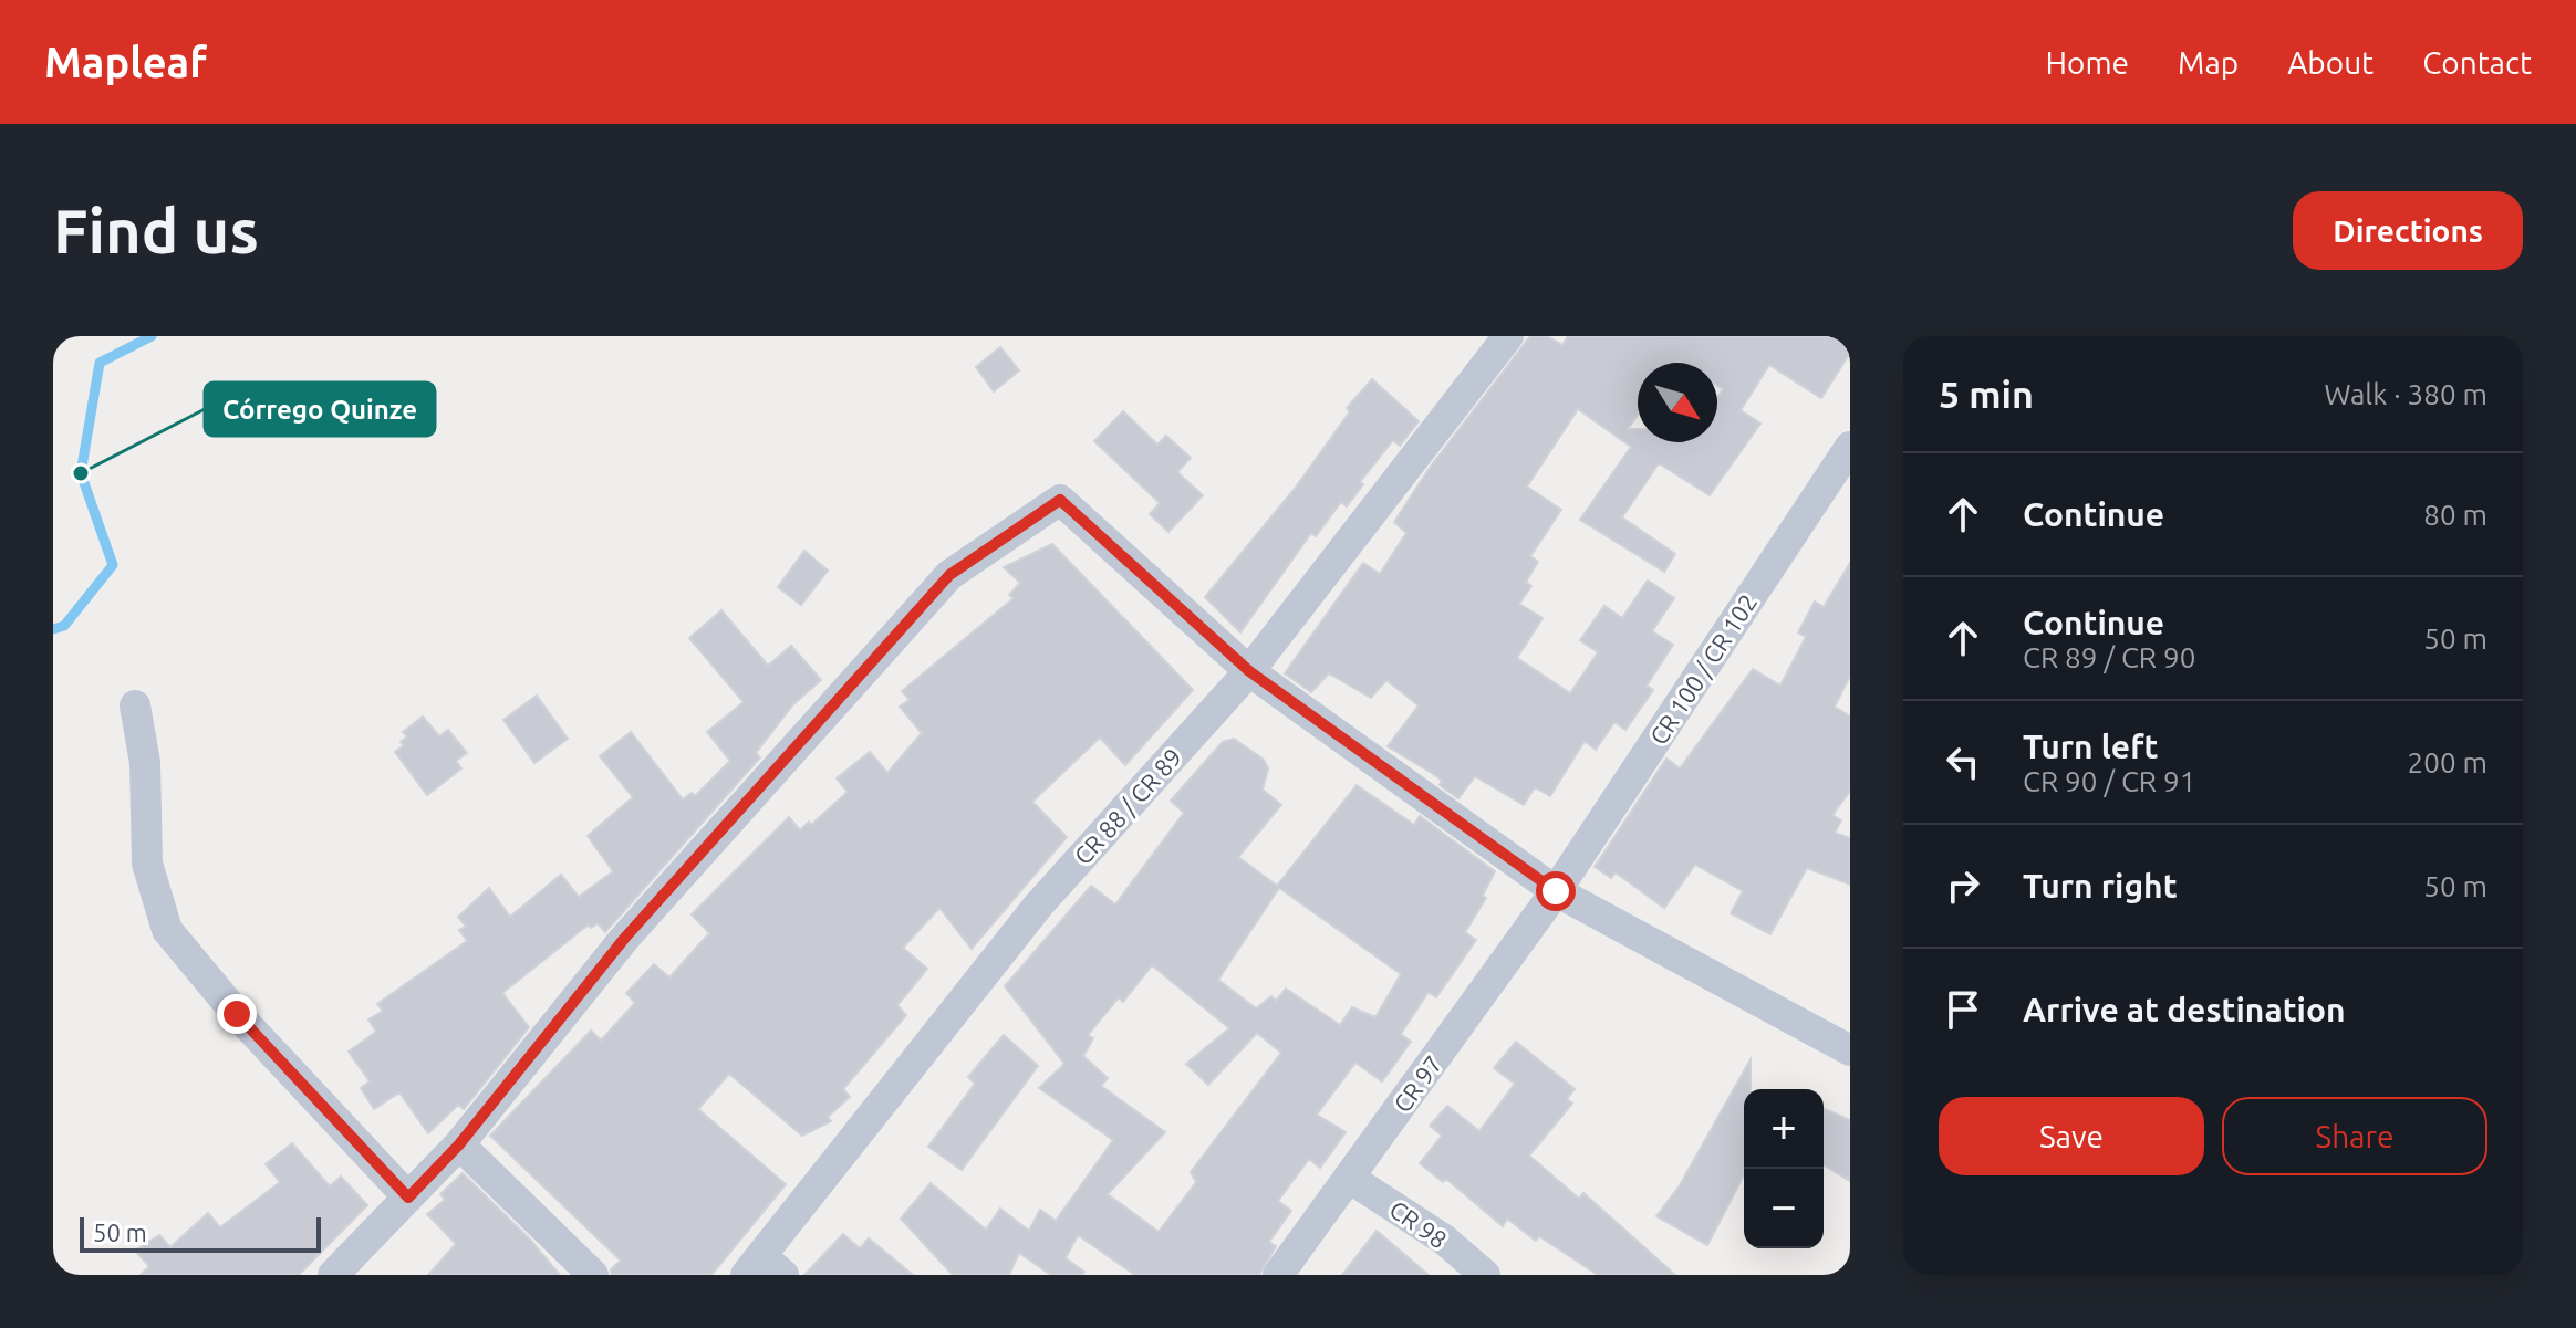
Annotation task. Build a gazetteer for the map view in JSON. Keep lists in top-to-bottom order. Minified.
{"streets":{"street":["CR 100 / CR 102","CR 88 / CR 89","CR 97","CR 98"]},"crossings":[["CR 100 / CR 102","CR 97"],["CR 97","CR 98"]],"places":["Córrego Quinze"],"scale_bar":"50 m","north":"bottom right","page":{"header":"Mapleaf","nav":["Home","Map","About","Contact"],"buttons":["Directions",["Save","Share"]],"title":"Find us","heading":["5 min","Walk · 380 m"],"list":[["Continue","80 m"],["Continue","CR 89 / CR 90","50 m"],["Turn left","CR 90 / CR 91","200 m"],["Turn right","50 m"],"Arrive at destination"],"map_buttons":["+","−"],"scale":"50 m"}}
